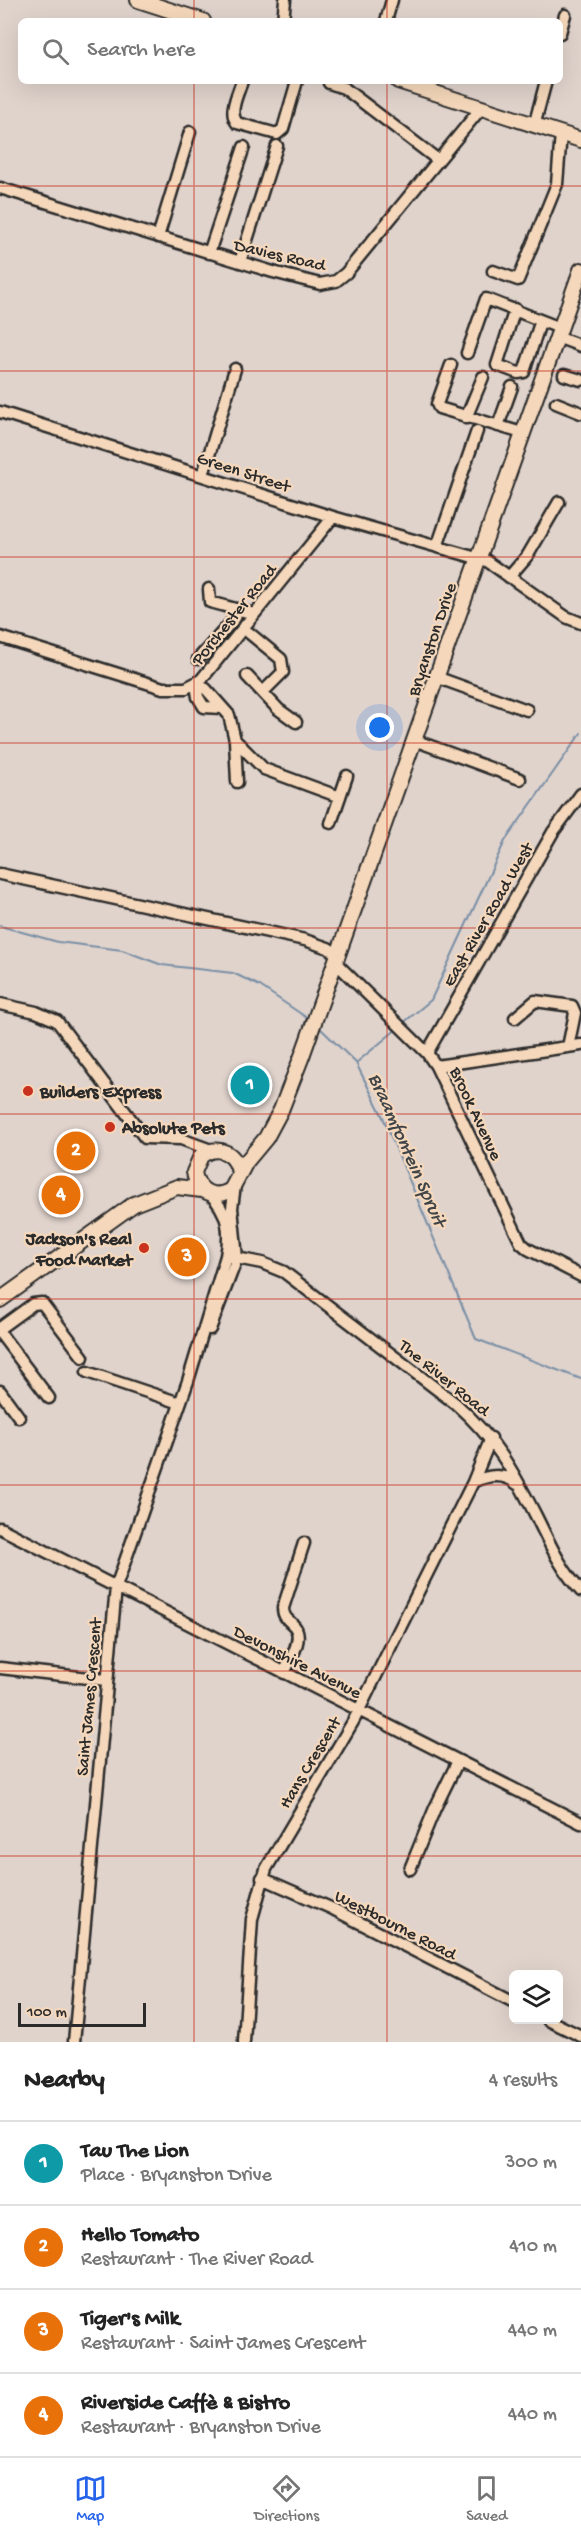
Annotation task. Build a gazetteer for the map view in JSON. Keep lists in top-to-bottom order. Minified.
{"streets":{"main road":["Bryanston Drive"],"street":["Davies Road","Green Street","Porchester Road","East River Road West","Brook Avenue","The River Road","Devonshire Avenue","Saint James Crescent","Hans Crescent","Westbourne Road"]},"crossings":[["Green Street","Porchester Road"],["Green Street","Bryanston Drive"],["Bryanston Drive","Brook Avenue"],["Bryanston Drive","Saint James Crescent"],["East River Road West","Brook Avenue"],["The River Road","Saint James Crescent"],["The River Road","Hans Crescent"],["Devonshire Avenue","Saint James Crescent"],["Devonshire Avenue","Hans Crescent"],["Hans Crescent","Westbourne Road"]],"water":["Braamfontein Spruit"],"places":["Builders Express","Absolute Pets","Jackson's Real Food Market"],"scale_bar":"100 m","page":{"search":"Search here","pins":["1","2","4","3"],"scale":"100 m","heading":["Nearby","4 results"],"list":[{"mark":"1","name":"Tau The Lion","note":"Place · Bryanston Drive","value":"300 m"},{"mark":"2","name":"Hello Tomato","note":"Restaurant · The River Road","value":"410 m"},{"mark":"3","name":"Tiger's Milk","note":"Restaurant · Saint James Crescent","value":"440 m"},{"mark":"4","name":"Riverside Caffè & Bistro","note":"Restaurant · Bryanston Drive","value":"440 m"}],"nav":["Map","Directions","Saved"]}}
